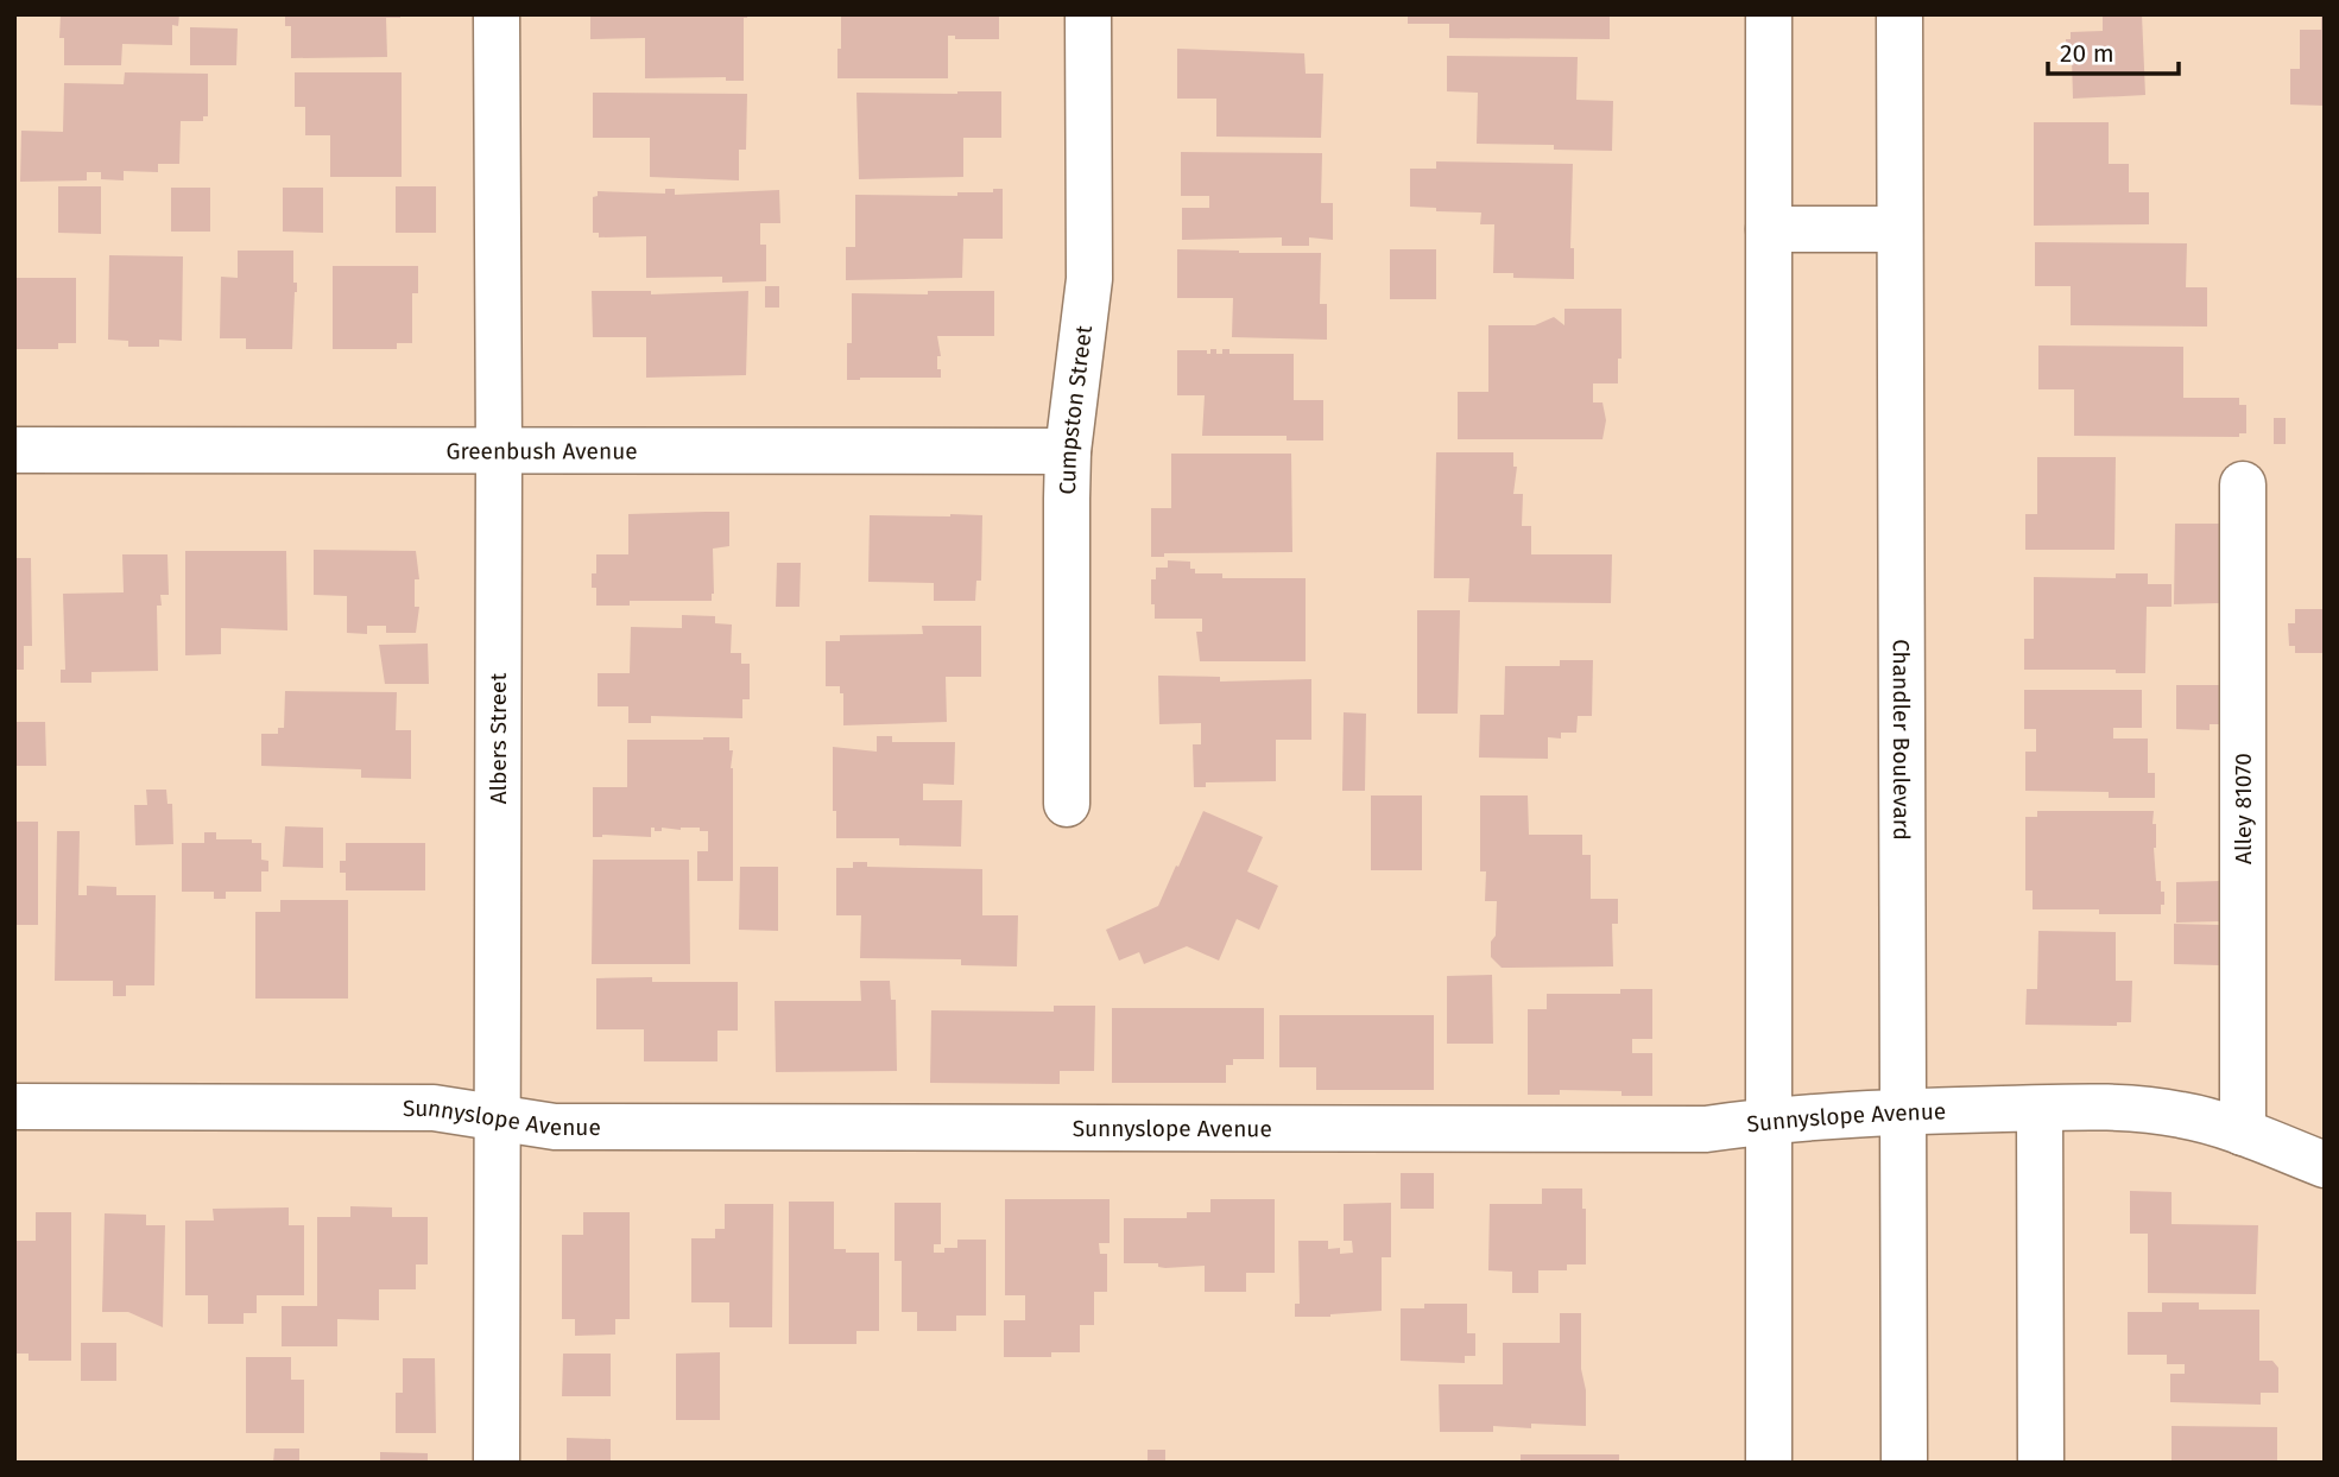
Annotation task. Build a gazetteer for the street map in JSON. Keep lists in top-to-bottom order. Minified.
{"streets":{"street":["Cumpston Street","Greenbush Avenue","Albers Street","Chandler Boulevard","Alley 81070","Sunnyslope Avenue"]},"crossings":[["Cumpston Street","Greenbush Avenue"],["Greenbush Avenue","Albers Street"],["Albers Street","Sunnyslope Avenue"],["Chandler Boulevard","Sunnyslope Avenue"],["Alley 81070","Sunnyslope Avenue"]],"scale_bar":"20 m"}
